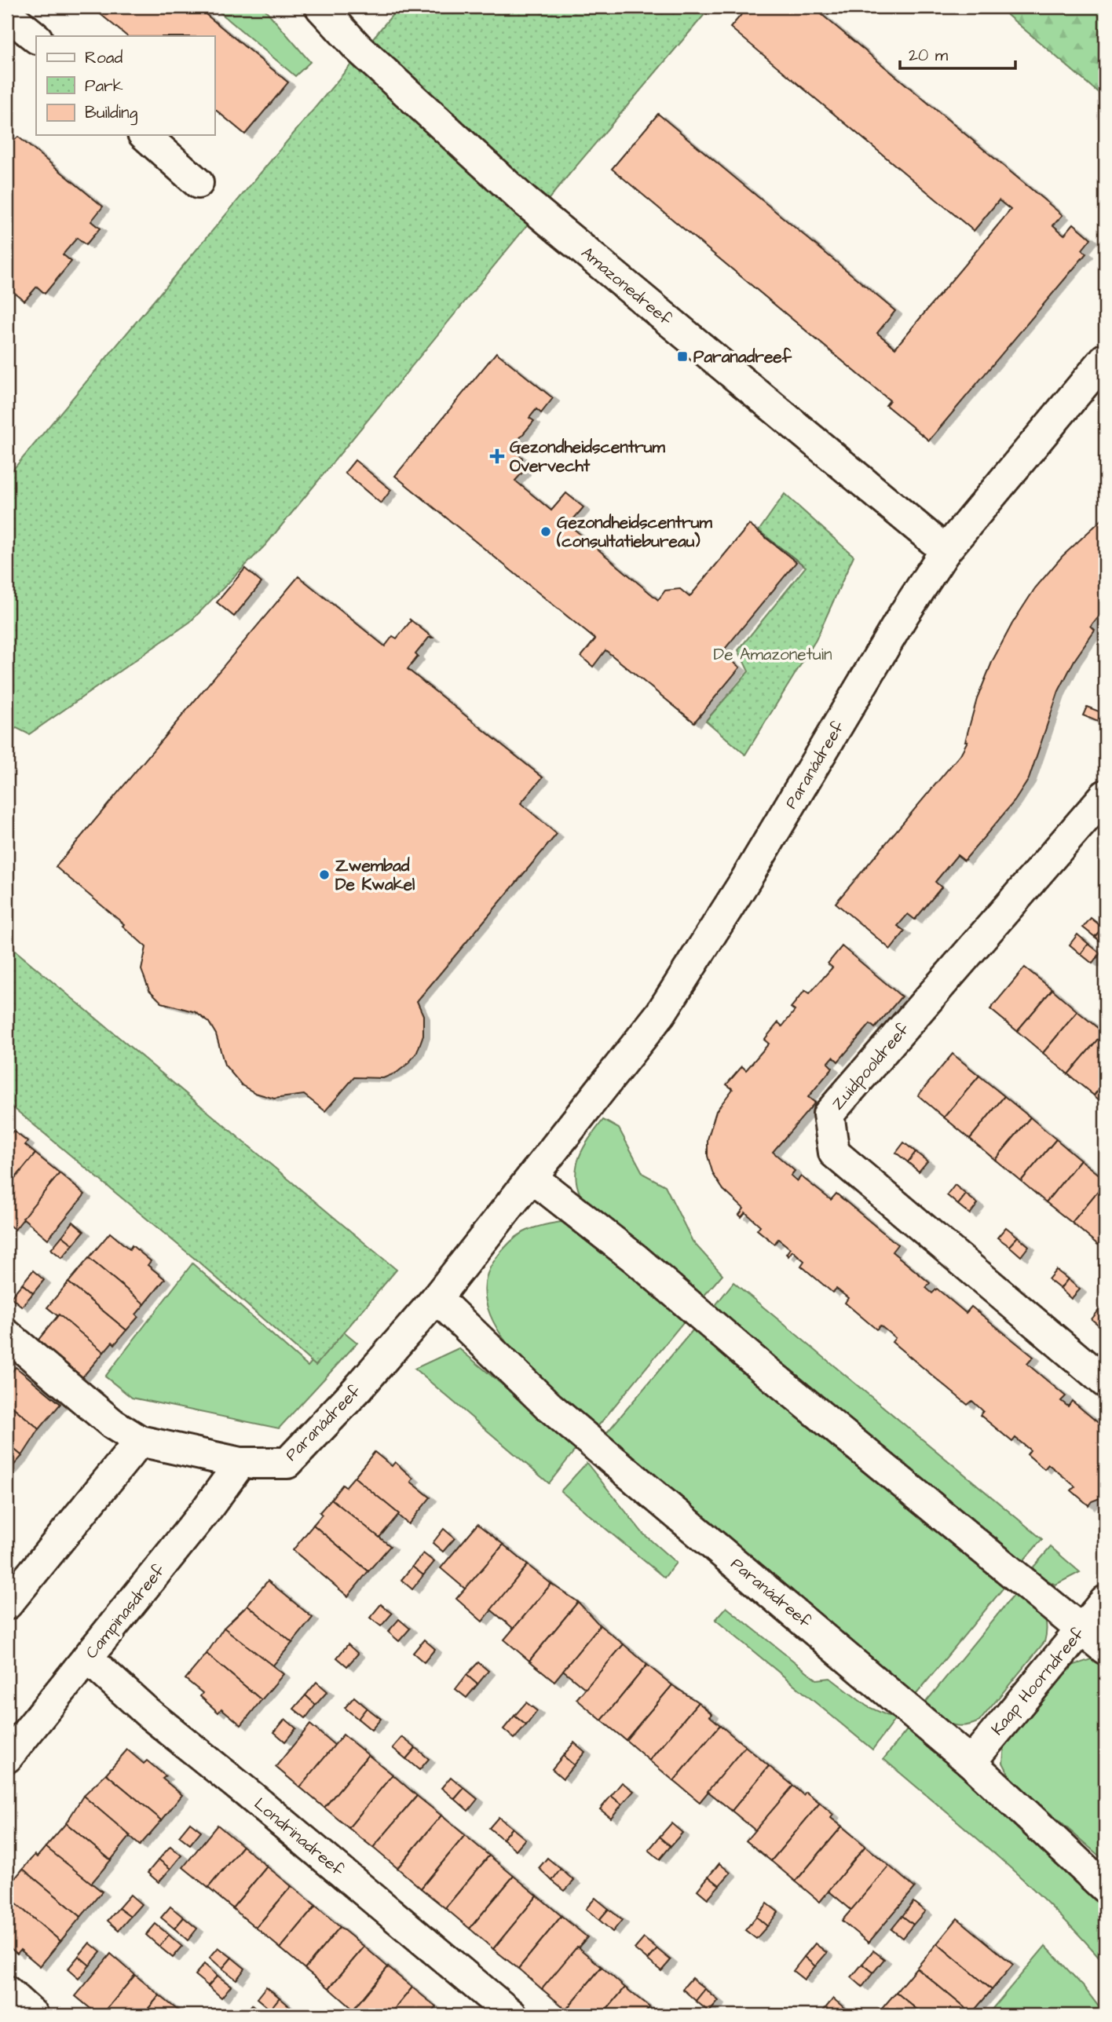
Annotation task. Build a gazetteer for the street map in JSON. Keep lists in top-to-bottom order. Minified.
{"streets":{"street":["Amazonedreef","Paranádreef","Zuidpooldreef","Campinasdreef","Kaap Hoorndreef","Londrinadreef"]},"crossings":[["Amazonedreef","Paranádreef"],["Paranádreef","Campinasdreef"],["Paranádreef","Kaap Hoorndreef"],["Campinasdreef","Londrinadreef"]],"parks":["De Amazonetuin"],"places":{"transit":["Paranadreef"],"health":["Gezondheidscentrum Overvecht"],"other":["Gezondheidscentrum (consultatiebureau)","Zwembad De Kwakel"]},"legend":["Road","Park","Building"],"scale_bar":"20 m"}
